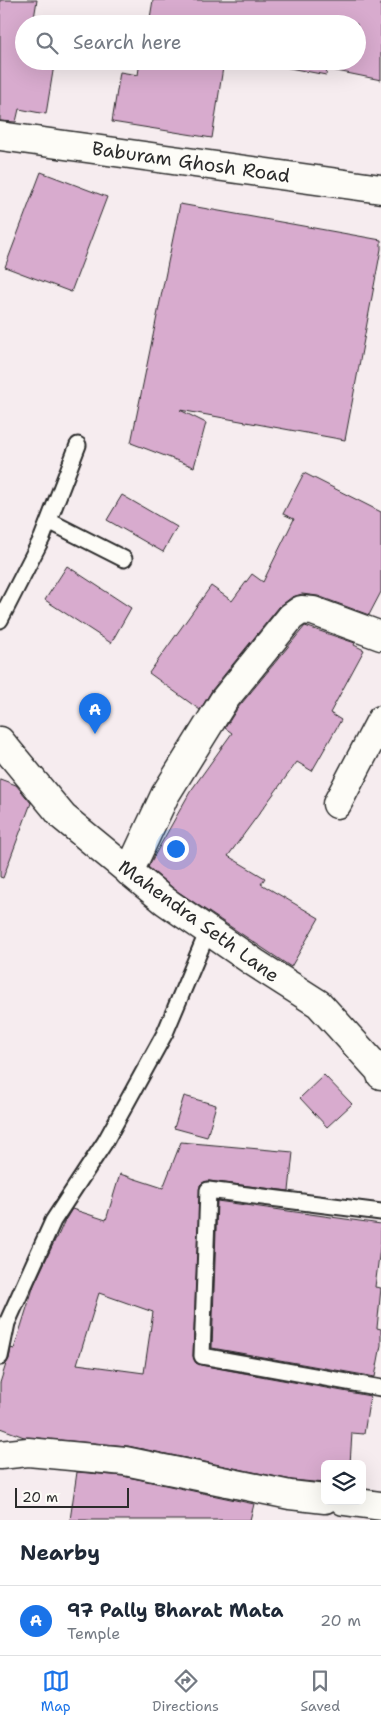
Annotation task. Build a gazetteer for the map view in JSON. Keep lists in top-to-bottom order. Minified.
{"streets":{"street":["Baburam Ghosh Road","Mahendra Seth Lane"]},"scale_bar":"20 m","page":{"search":"Search here","pins":"A","scale":"20 m","heading":"Nearby","list":[{"mark":"A","name":"97 Pally Bharat Mata","note":"Temple","value":"20 m"}],"nav":["Map","Directions","Saved"]}}
